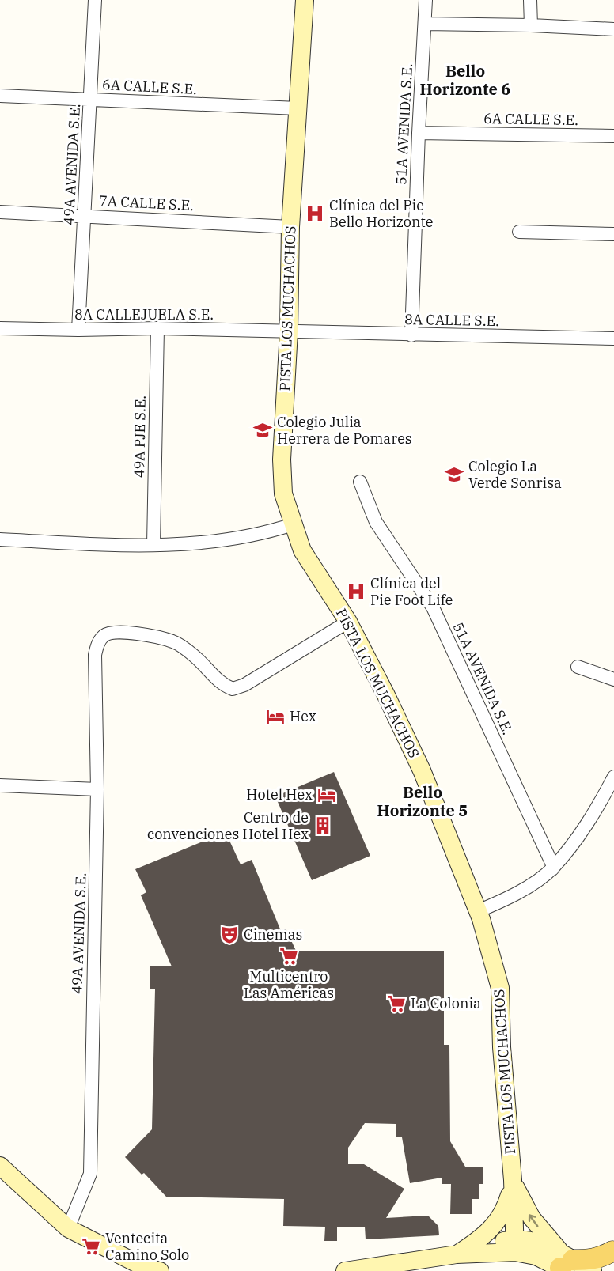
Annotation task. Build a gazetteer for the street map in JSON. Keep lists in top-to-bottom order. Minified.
{"streets":{"street":["6A CALLE S.E.","51A AVENIDA S.E.","49A AVENIDA S.E.","7A CALLE S.E.","PISTA LOS MUCHACHOS","8A CALLEJUELA S.E.","8A CALLE S.E.","49A PJE S.E."]},"crossings":[["6A CALLE S.E.","51A AVENIDA S.E."],["6A CALLE S.E.","49A AVENIDA S.E."],["6A CALLE S.E.","PISTA LOS MUCHACHOS"],["51A AVENIDA S.E.","8A CALLE S.E."],["49A AVENIDA S.E.","7A CALLE S.E."],["49A AVENIDA S.E.","PISTA LOS MUCHACHOS"],["49A AVENIDA S.E.","8A CALLEJUELA S.E."],["7A CALLE S.E.","PISTA LOS MUCHACHOS"],["PISTA LOS MUCHACHOS","8A CALLEJUELA S.E."],["PISTA LOS MUCHACHOS","8A CALLE S.E."],["8A CALLEJUELA S.E.","8A CALLE S.E."],["8A CALLEJUELA S.E.","49A PJE S.E."]],"districts":["Bello Horizonte 6","Bello Horizonte 5"],"places":{"hospital":["Clínica del Pie Bello Horizonte","Clínica del Pie Foot Life"],"school or university":["Colegio Julia Herrera de Pomares","Colegio La Verde Sonrisa"],"hotel":["Hex","Hotel Hex"],"building":["Centro de convenciones Hotel Hex"],"theatre":["Cinemas"],"supermarket":["Multicentro Las Américas","La Colonia","Ventecita Camino Solo"]}}
